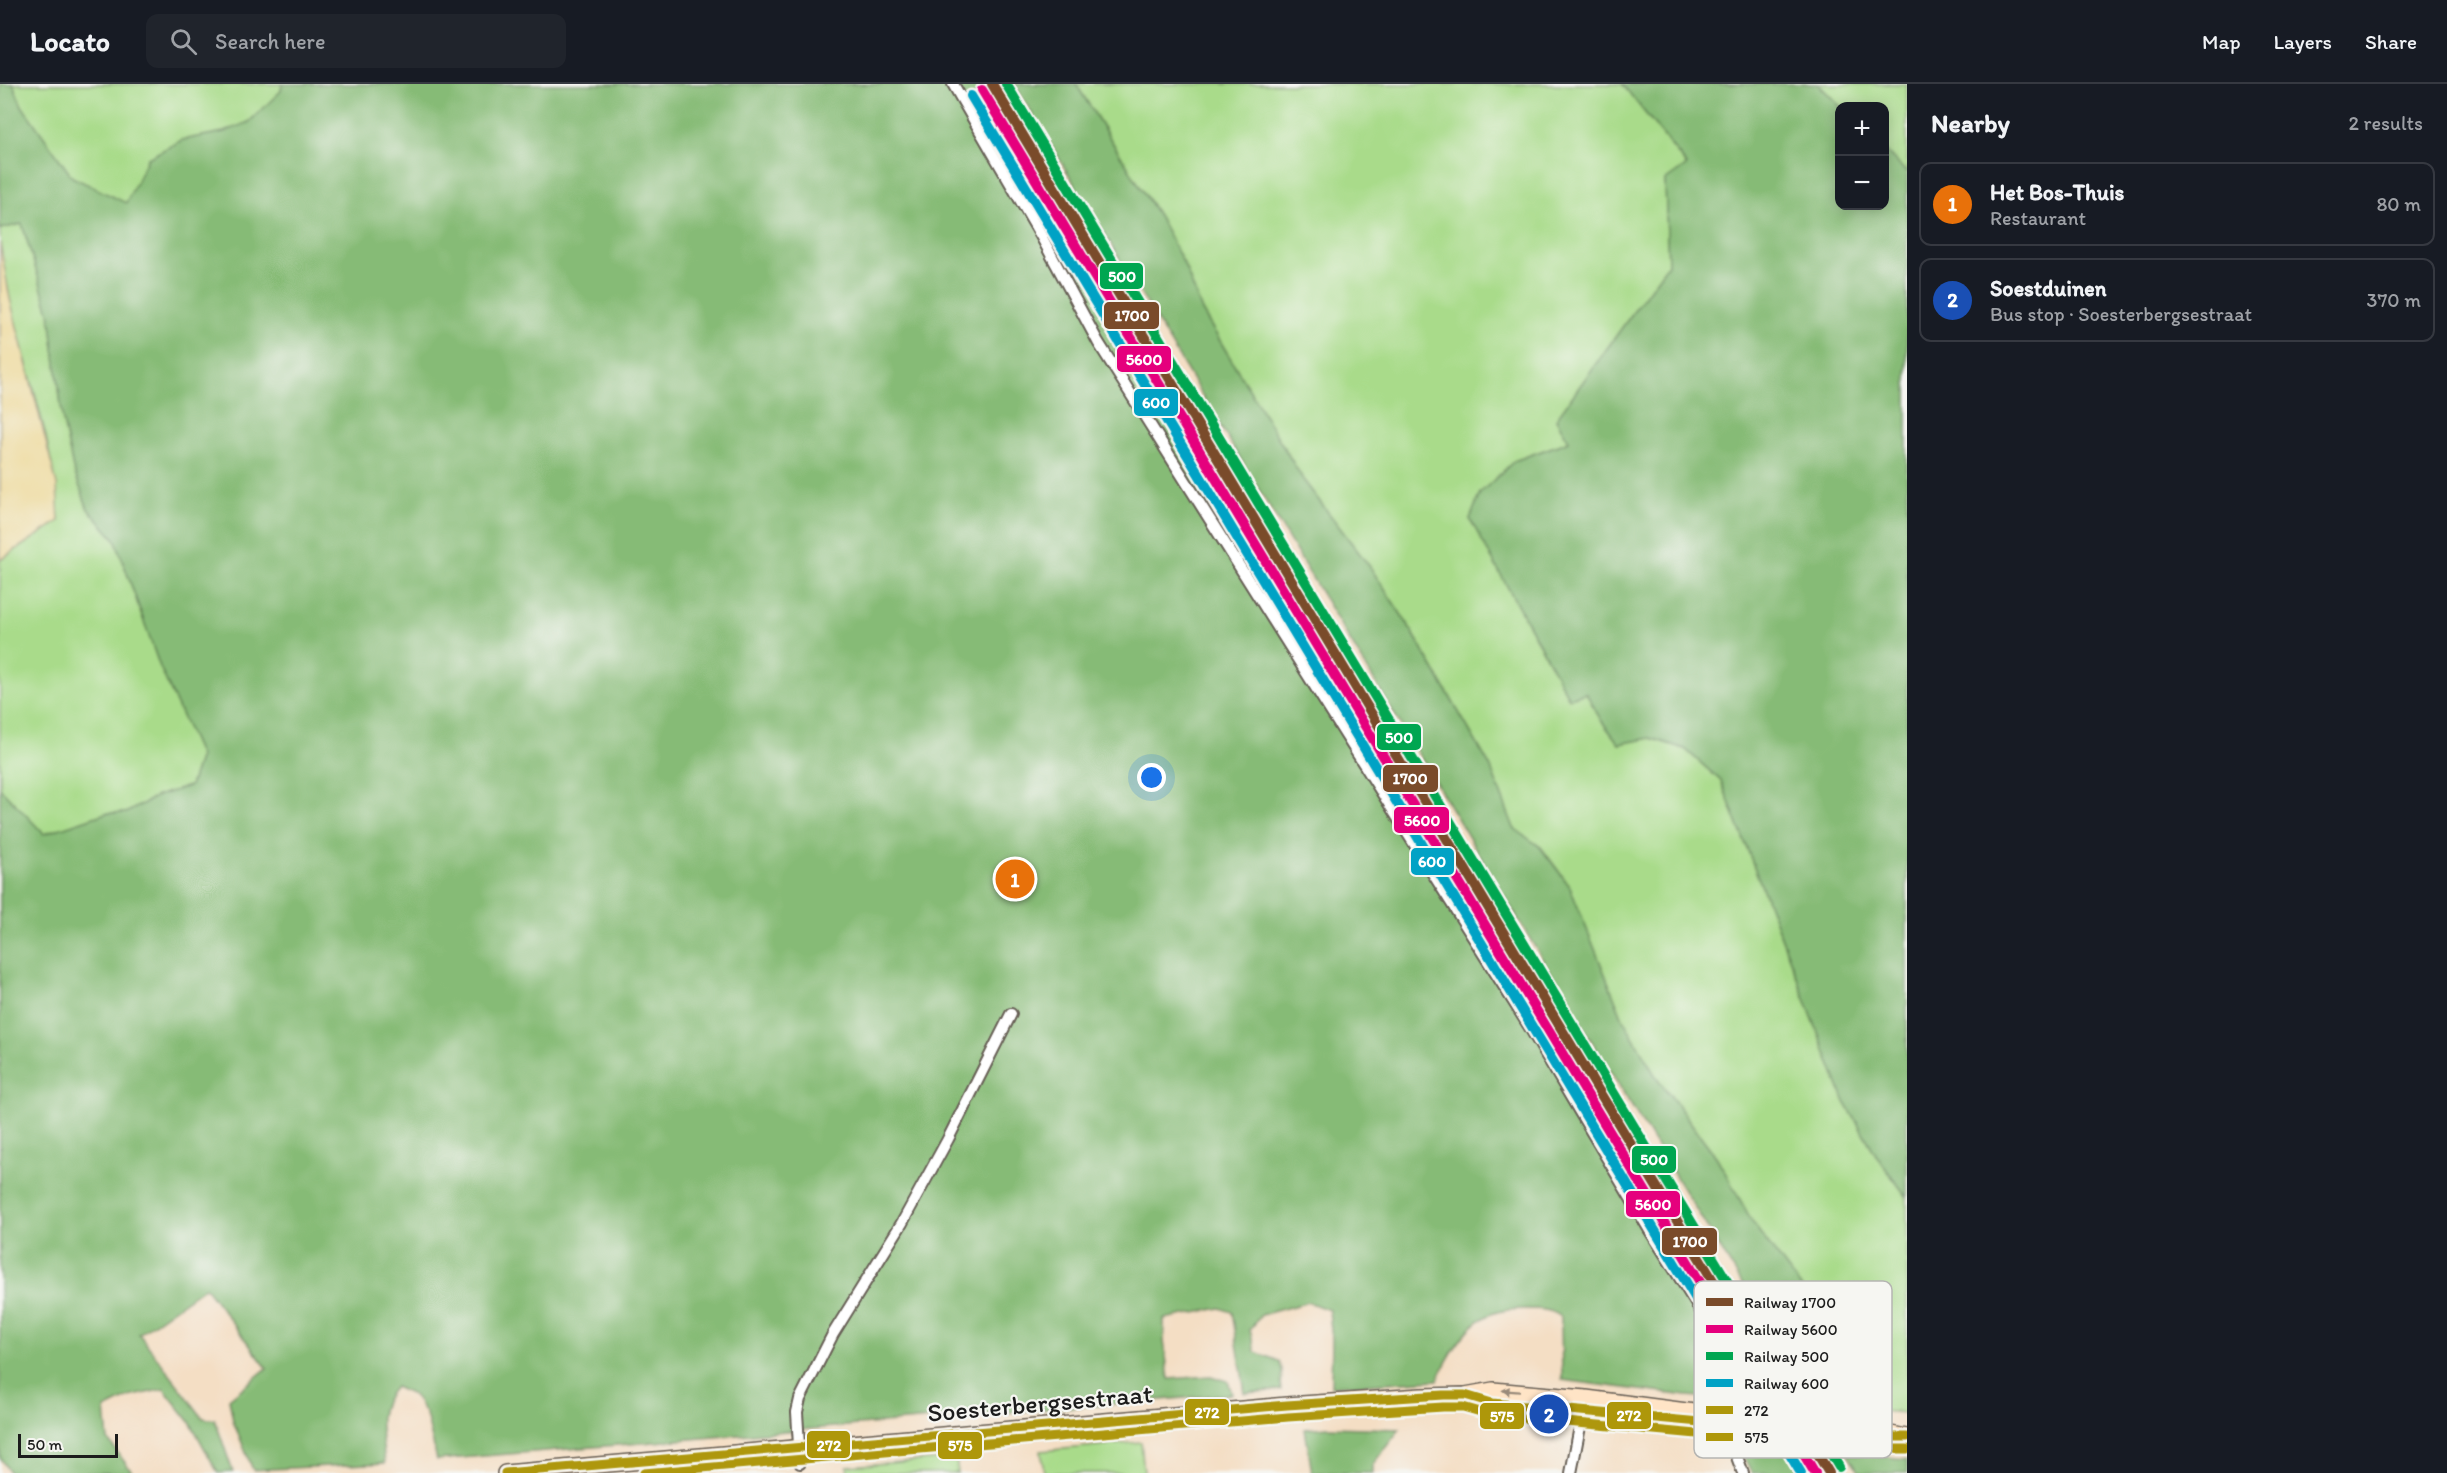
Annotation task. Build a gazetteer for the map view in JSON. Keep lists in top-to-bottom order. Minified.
{"streets":{"main road":["Soesterbergsestraat"]},"lines":["rail line 1700","rail line 500","rail line 5600","rail line 600","transit line 272","transit line 575"],"legend":["Railway 1700","Railway 5600","Railway 500","Railway 600","272","575"],"scale_bar":"50 m","page":{"header":"Locato","search":"Search here","nav":["Map","Layers","Share"],"heading":["Nearby","2 results"],"map_buttons":["+","−"],"list":[{"mark":"1","name":"Het Bos-Thuis","note":"Restaurant","value":"80 m"},{"mark":"2","name":"Soestduinen","note":"Bus stop · Soesterbergsestraat","value":"370 m"}],"pins":["1","2"],"scale":"50 m"}}
